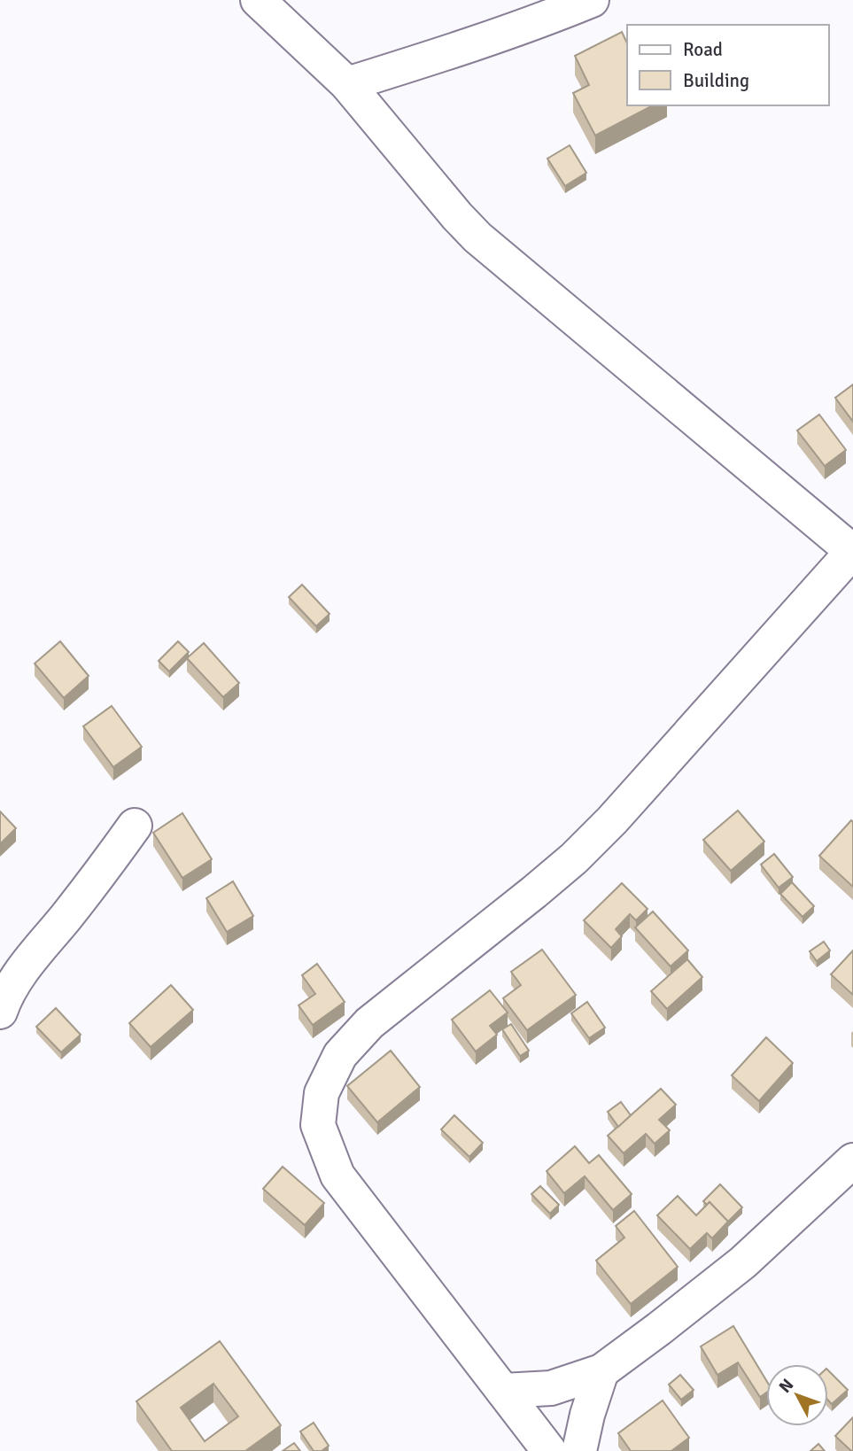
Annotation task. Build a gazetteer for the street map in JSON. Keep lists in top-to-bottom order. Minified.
{"legend":["Road","Building"],"north":"top left"}
